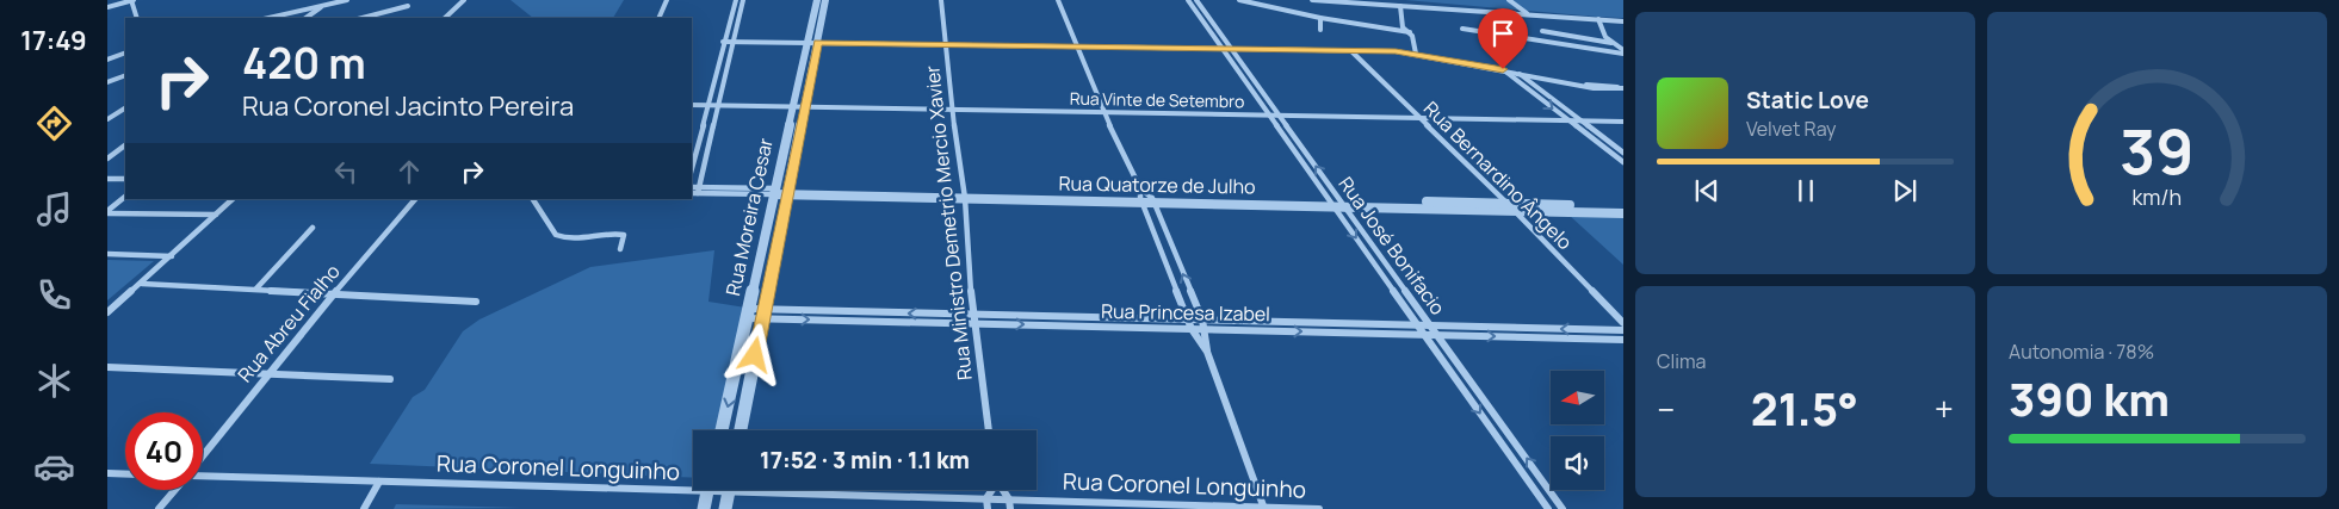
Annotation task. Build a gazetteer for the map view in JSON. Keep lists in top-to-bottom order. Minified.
{"streets":{"street":["Rua Vinte de Setembro","Rua Bernardino Ângelo","Rua Quatorze de Julho","Rua Moreira Cesar","Rua Ministro Demetrio Mercio Xavier","Rua José Bonifacio","Rua Princesa Izabel","Rua Abreu Fialho","Rua Coronel Longuinho"]},"crossings":[["Rua Vinte de Setembro","Rua Bernardino Ângelo"],["Rua Vinte de Setembro","Rua Moreira Cesar"],["Rua Vinte de Setembro","Rua Ministro Demetrio Mercio Xavier"],["Rua Vinte de Setembro","Rua José Bonifacio"],["Rua Bernardino Ângelo","Rua Quatorze de Julho"],["Rua Quatorze de Julho","Rua Moreira Cesar"],["Rua Quatorze de Julho","Rua Ministro Demetrio Mercio Xavier"],["Rua Quatorze de Julho","Rua José Bonifacio"],["Rua Moreira Cesar","Rua Princesa Izabel"],["Rua Ministro Demetrio Mercio Xavier","Rua Princesa Izabel"],["Rua José Bonifacio","Rua Princesa Izabel"]],"north":"left","page":{"tabs":"17:49","turn":["420 m","Rua Coronel Jacinto Pereira"],"song":["Static Love","Velvet Ray"],"tile":["Clima",["Autonomia · 78%","390 km"]],"heat":["−","21.5°","+"],"limit":"40","trip":"17:52 · 3 min · 1.1 km","gauge":["39","km/h"]}}
